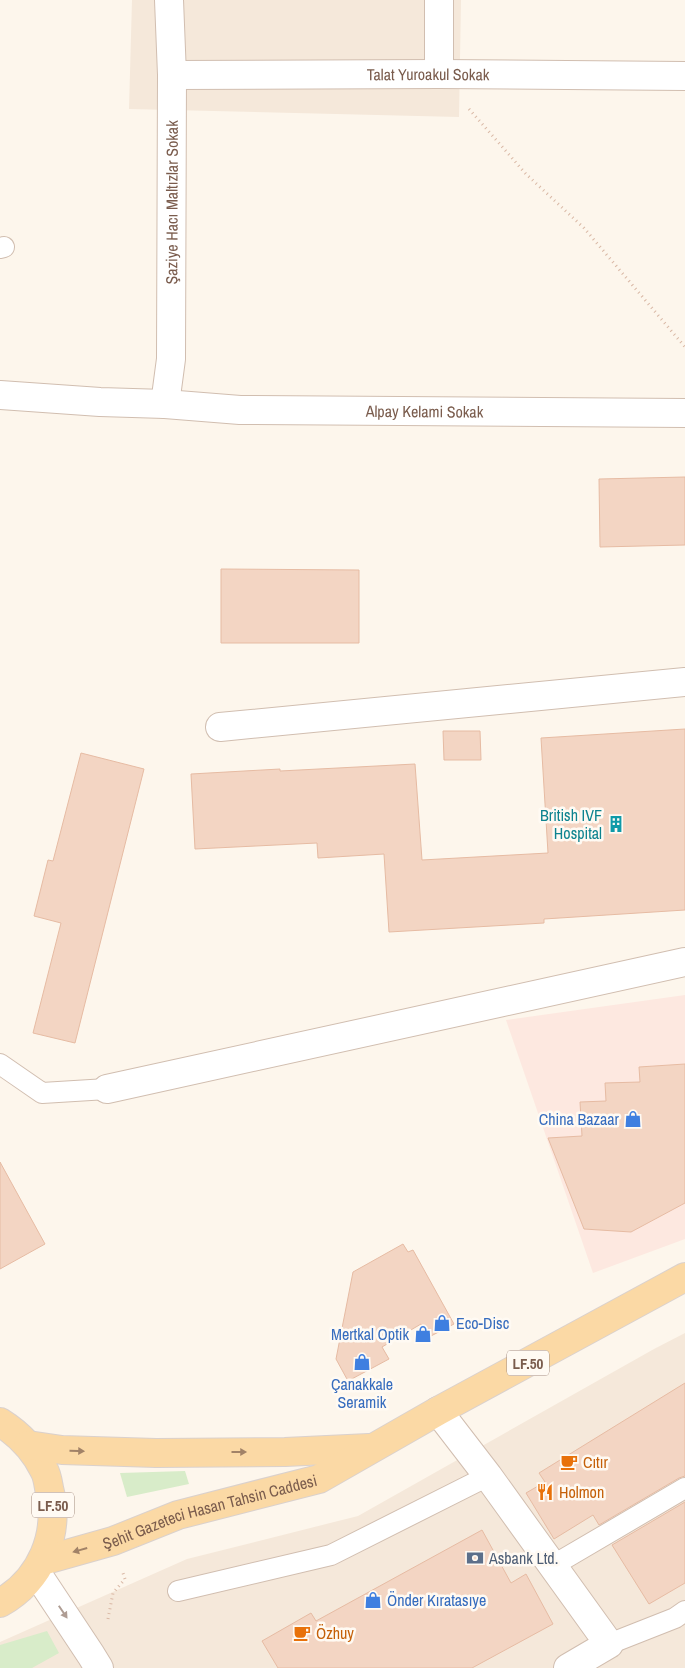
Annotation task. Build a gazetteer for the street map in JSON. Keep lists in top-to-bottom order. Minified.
{"streets":{"main road":["LF.50","Şehit Gazeteci Hasan Tahsin Caddesi"],"street":["Talat Yuroakul Sokak","Şaziye Hacı Maltızlar Sokak","Alpay Kelami Sokak"]},"crossings":[["Talat Yuroakul Sokak","Şaziye Hacı Maltızlar Sokak"],["Şaziye Hacı Maltızlar Sokak","Alpay Kelami Sokak"],["LF.50","Şehit Gazeteci Hasan Tahsin Caddesi"]],"places":{"building":["British IVF Hospital"],"shop":["China Bazaar","Eco-Disc","Mertkal Optik","Çanakkale Seramik","Önder Kıratasıye"],"cafe":["Cıtır","Özhuy"],"restaurant":["Holmon"],"bank":["Asbank Ltd."]}}
